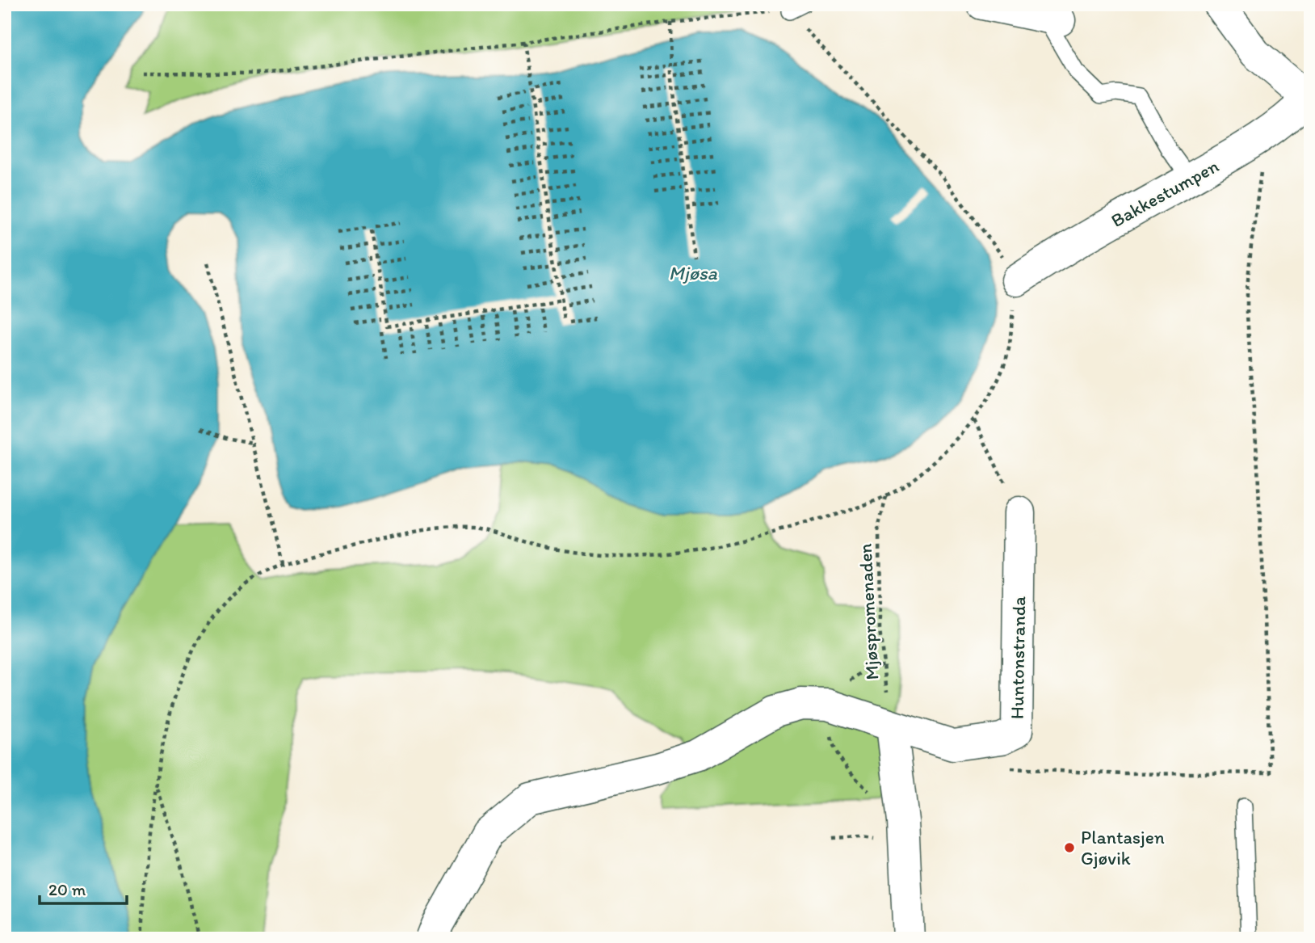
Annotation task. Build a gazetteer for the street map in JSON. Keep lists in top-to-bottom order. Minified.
{"streets":{"street":["Bakkestumpen","Huntonstranda"],"path":["Mjøspromenaden"]},"crossings":[["Mjøspromenaden","Huntonstranda"]],"water":["Mjøsa"],"places":["Plantasjen Gjøvik"],"scale_bar":"20 m"}
